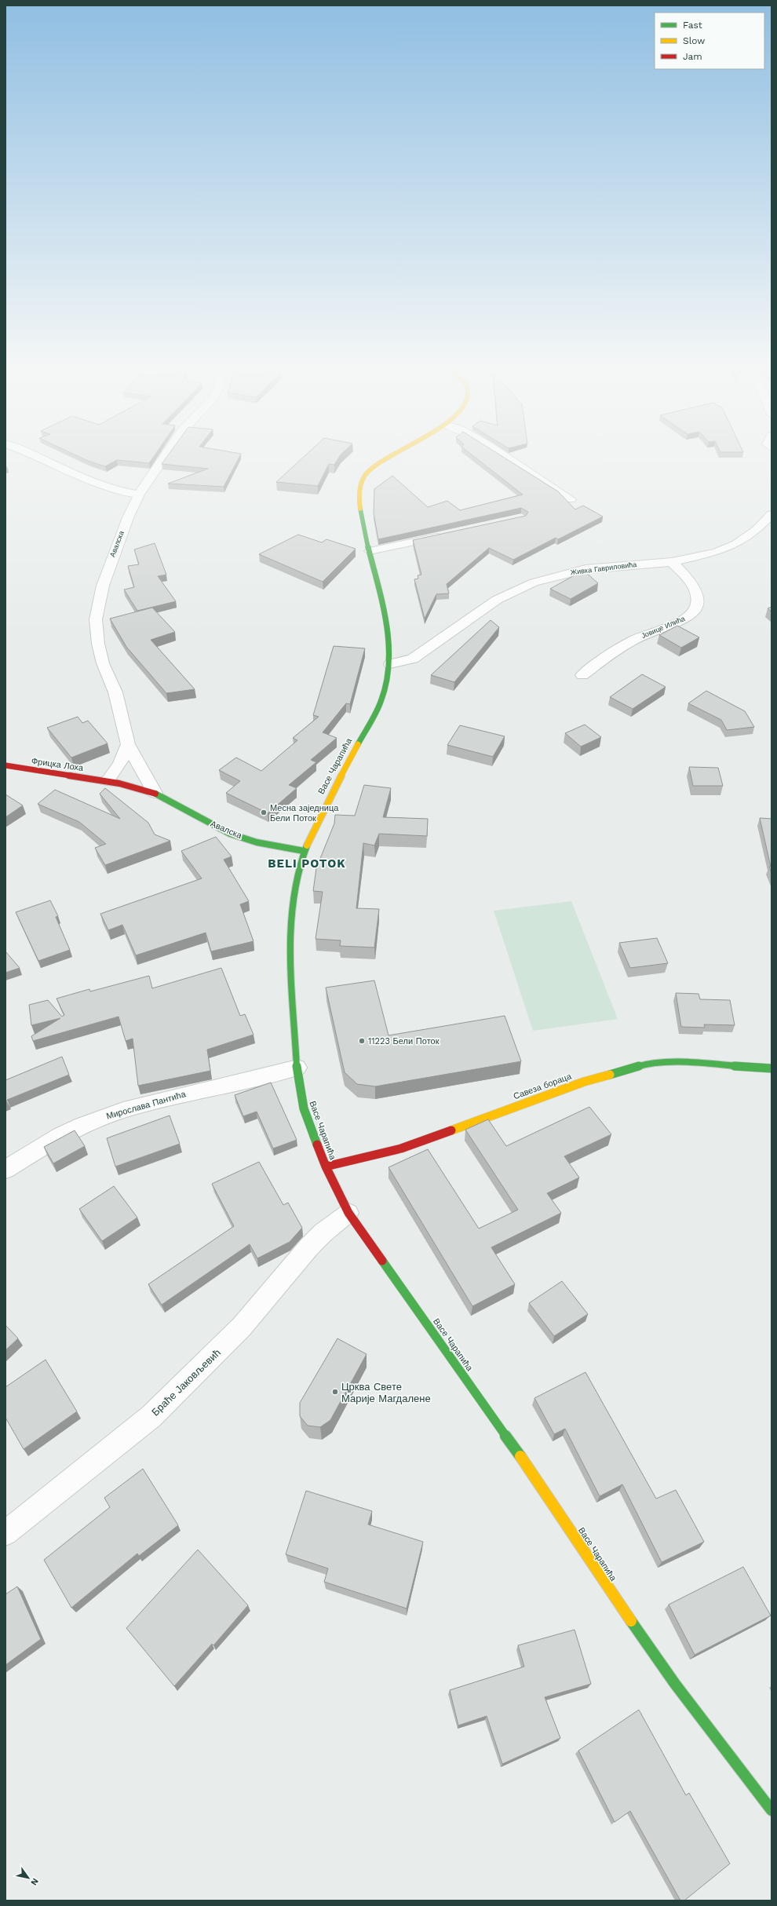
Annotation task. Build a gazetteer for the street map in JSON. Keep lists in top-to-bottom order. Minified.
{"streets":{"street":["Авалска","Живка Гавриловића","Јовице Илића","Фрицка Лоха","Васе Чарапића","Савеза бораца","Мирослава Пантића","Браће Јаковљевић"]},"crossings":[["Авалска","Фрицка Лоха"],["Авалска","Васе Чарапића"],["Живка Гавриловића","Јовице Илића"],["Живка Гавриловића","Васе Чарапића"],["Васе Чарапића","Савеза бораца"],["Васе Чарапића","Мирослава Пантића"],["Васе Чарапића","Браће Јаковљевић"]],"districts":["BELI POTOK"],"places":["Месна заједница Бели Поток","11223 Бели Поток","Црква Свете Марије Магдалене"],"legend":["Fast","Slow","Jam"],"north":"bottom right"}
